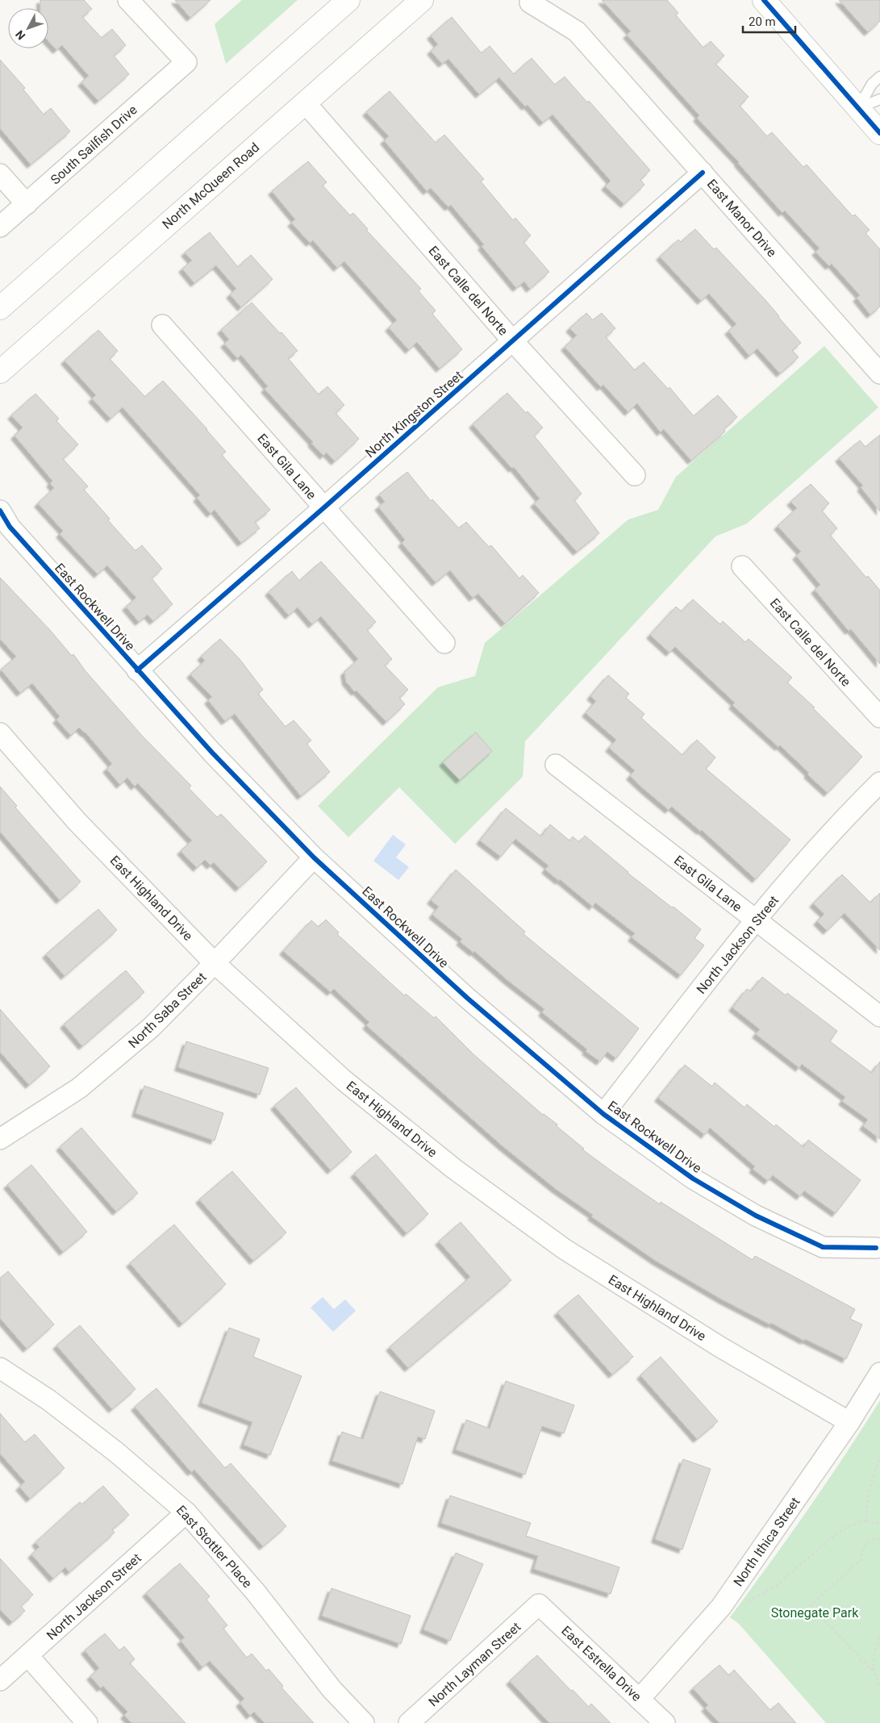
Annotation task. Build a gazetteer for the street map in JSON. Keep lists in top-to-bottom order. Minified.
{"streets":{"main road":["North McQueen Road"],"street":["South Sailfish Drive","East Manor Drive","East Calle del Norte","North Kingston Street","East Gila Lane","East Rockwell Drive","East Highland Drive","North Jackson Street","North Saba Street","North Ithica Street","East Stottler Place","East Estrella Drive","North Layman Street"]},"crossings":[["North McQueen Road","East Calle del Norte"],["East Manor Drive","North Kingston Street"],["East Calle del Norte","North Kingston Street"],["North Kingston Street","East Gila Lane"],["North Kingston Street","East Rockwell Drive"],["East Gila Lane","North Jackson Street"],["East Rockwell Drive","North Jackson Street"],["East Rockwell Drive","North Saba Street"],["East Highland Drive","North Saba Street"],["East Highland Drive","North Ithica Street"],["North Jackson Street","East Stottler Place"],["North Ithica Street","East Estrella Drive"],["East Estrella Drive","North Layman Street"]],"parks":["Stonegate Park"],"scale_bar":"20 m","north":"bottom left"}
